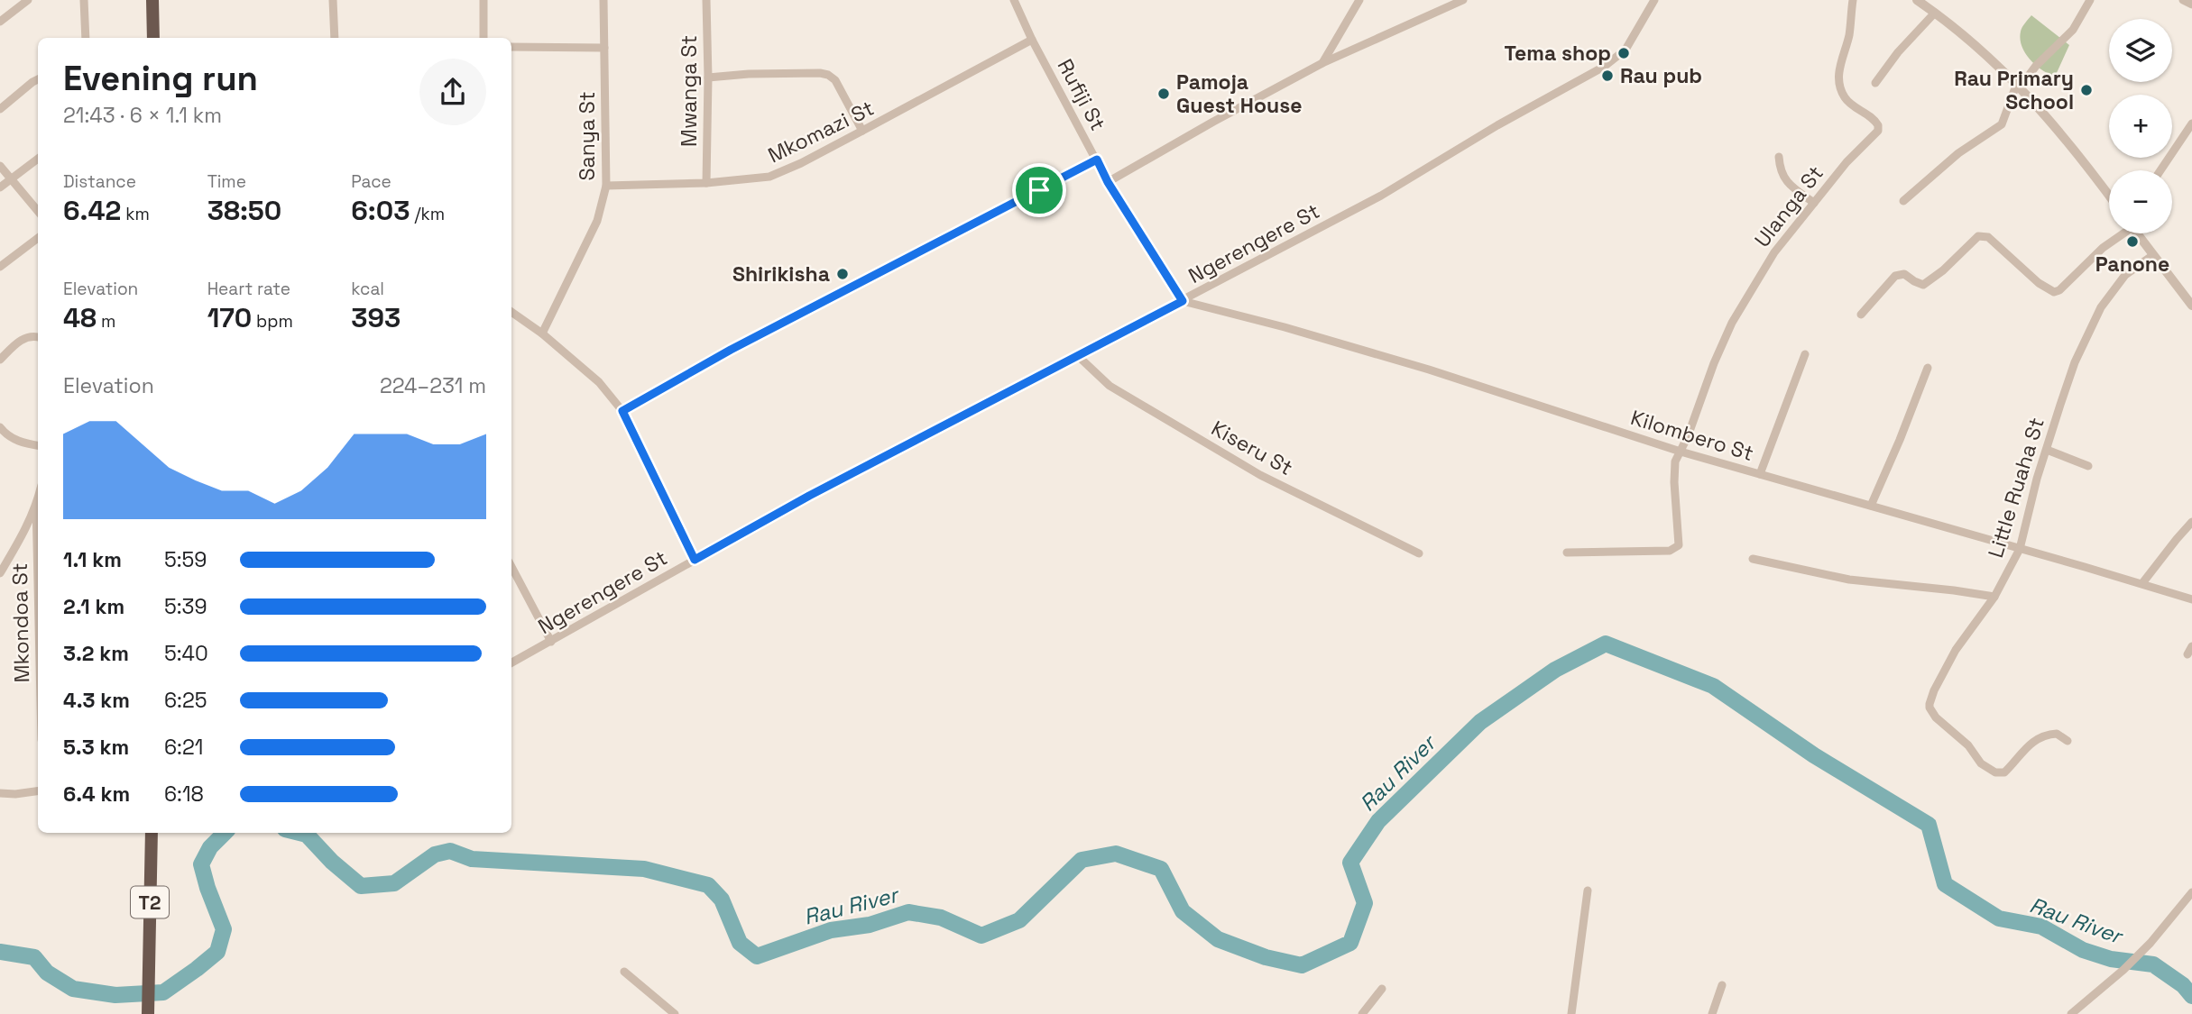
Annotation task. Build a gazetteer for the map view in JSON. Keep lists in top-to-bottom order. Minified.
{"streets":{"highway":["T2"],"street":["Mwanga St","Rufiji St","Mkomazi St","Sanya St","Ulanga St","Ngerengere St","Kilombero St","Kiseru St","Little Ruaha St","Mkondoa St"]},"crossings":[["Mwanga St","Mkomazi St"],["Rufiji St","Mkomazi St"],["Rufiji St","Ngerengere St"],["Rufiji St","Kilombero St"],["Mkomazi St","Sanya St"],["Ulanga St","Kilombero St"],["Ngerengere St","Kilombero St"],["Ngerengere St","Kiseru St"],["Kilombero St","Little Ruaha St"]],"water":["Rau River"],"places":["Tema shop","Rau pub","Rau Primary School","Pamoja Guest House","Panone","Shirikisha"],"page":{"map_buttons":["+","−"],"heading":["Evening run","21:43 · 6 × 1.1 km"],"stats":[["Distance","6.42 km"],["Time","38:50"],["Pace","6:03 /km"],["Elevation","48 m"],["Heart rate","170 bpm"],["kcal","393"]],"chart":["Elevation","224–231 m"],"list":[{"name":"1.1 km","note":"5:59"},{"name":"2.1 km","note":"5:39"},{"name":"3.2 km","note":"5:40"},{"name":"4.3 km","note":"6:25"},{"name":"5.3 km","note":"6:21"},{"name":"6.4 km","note":"6:18"}]}}
